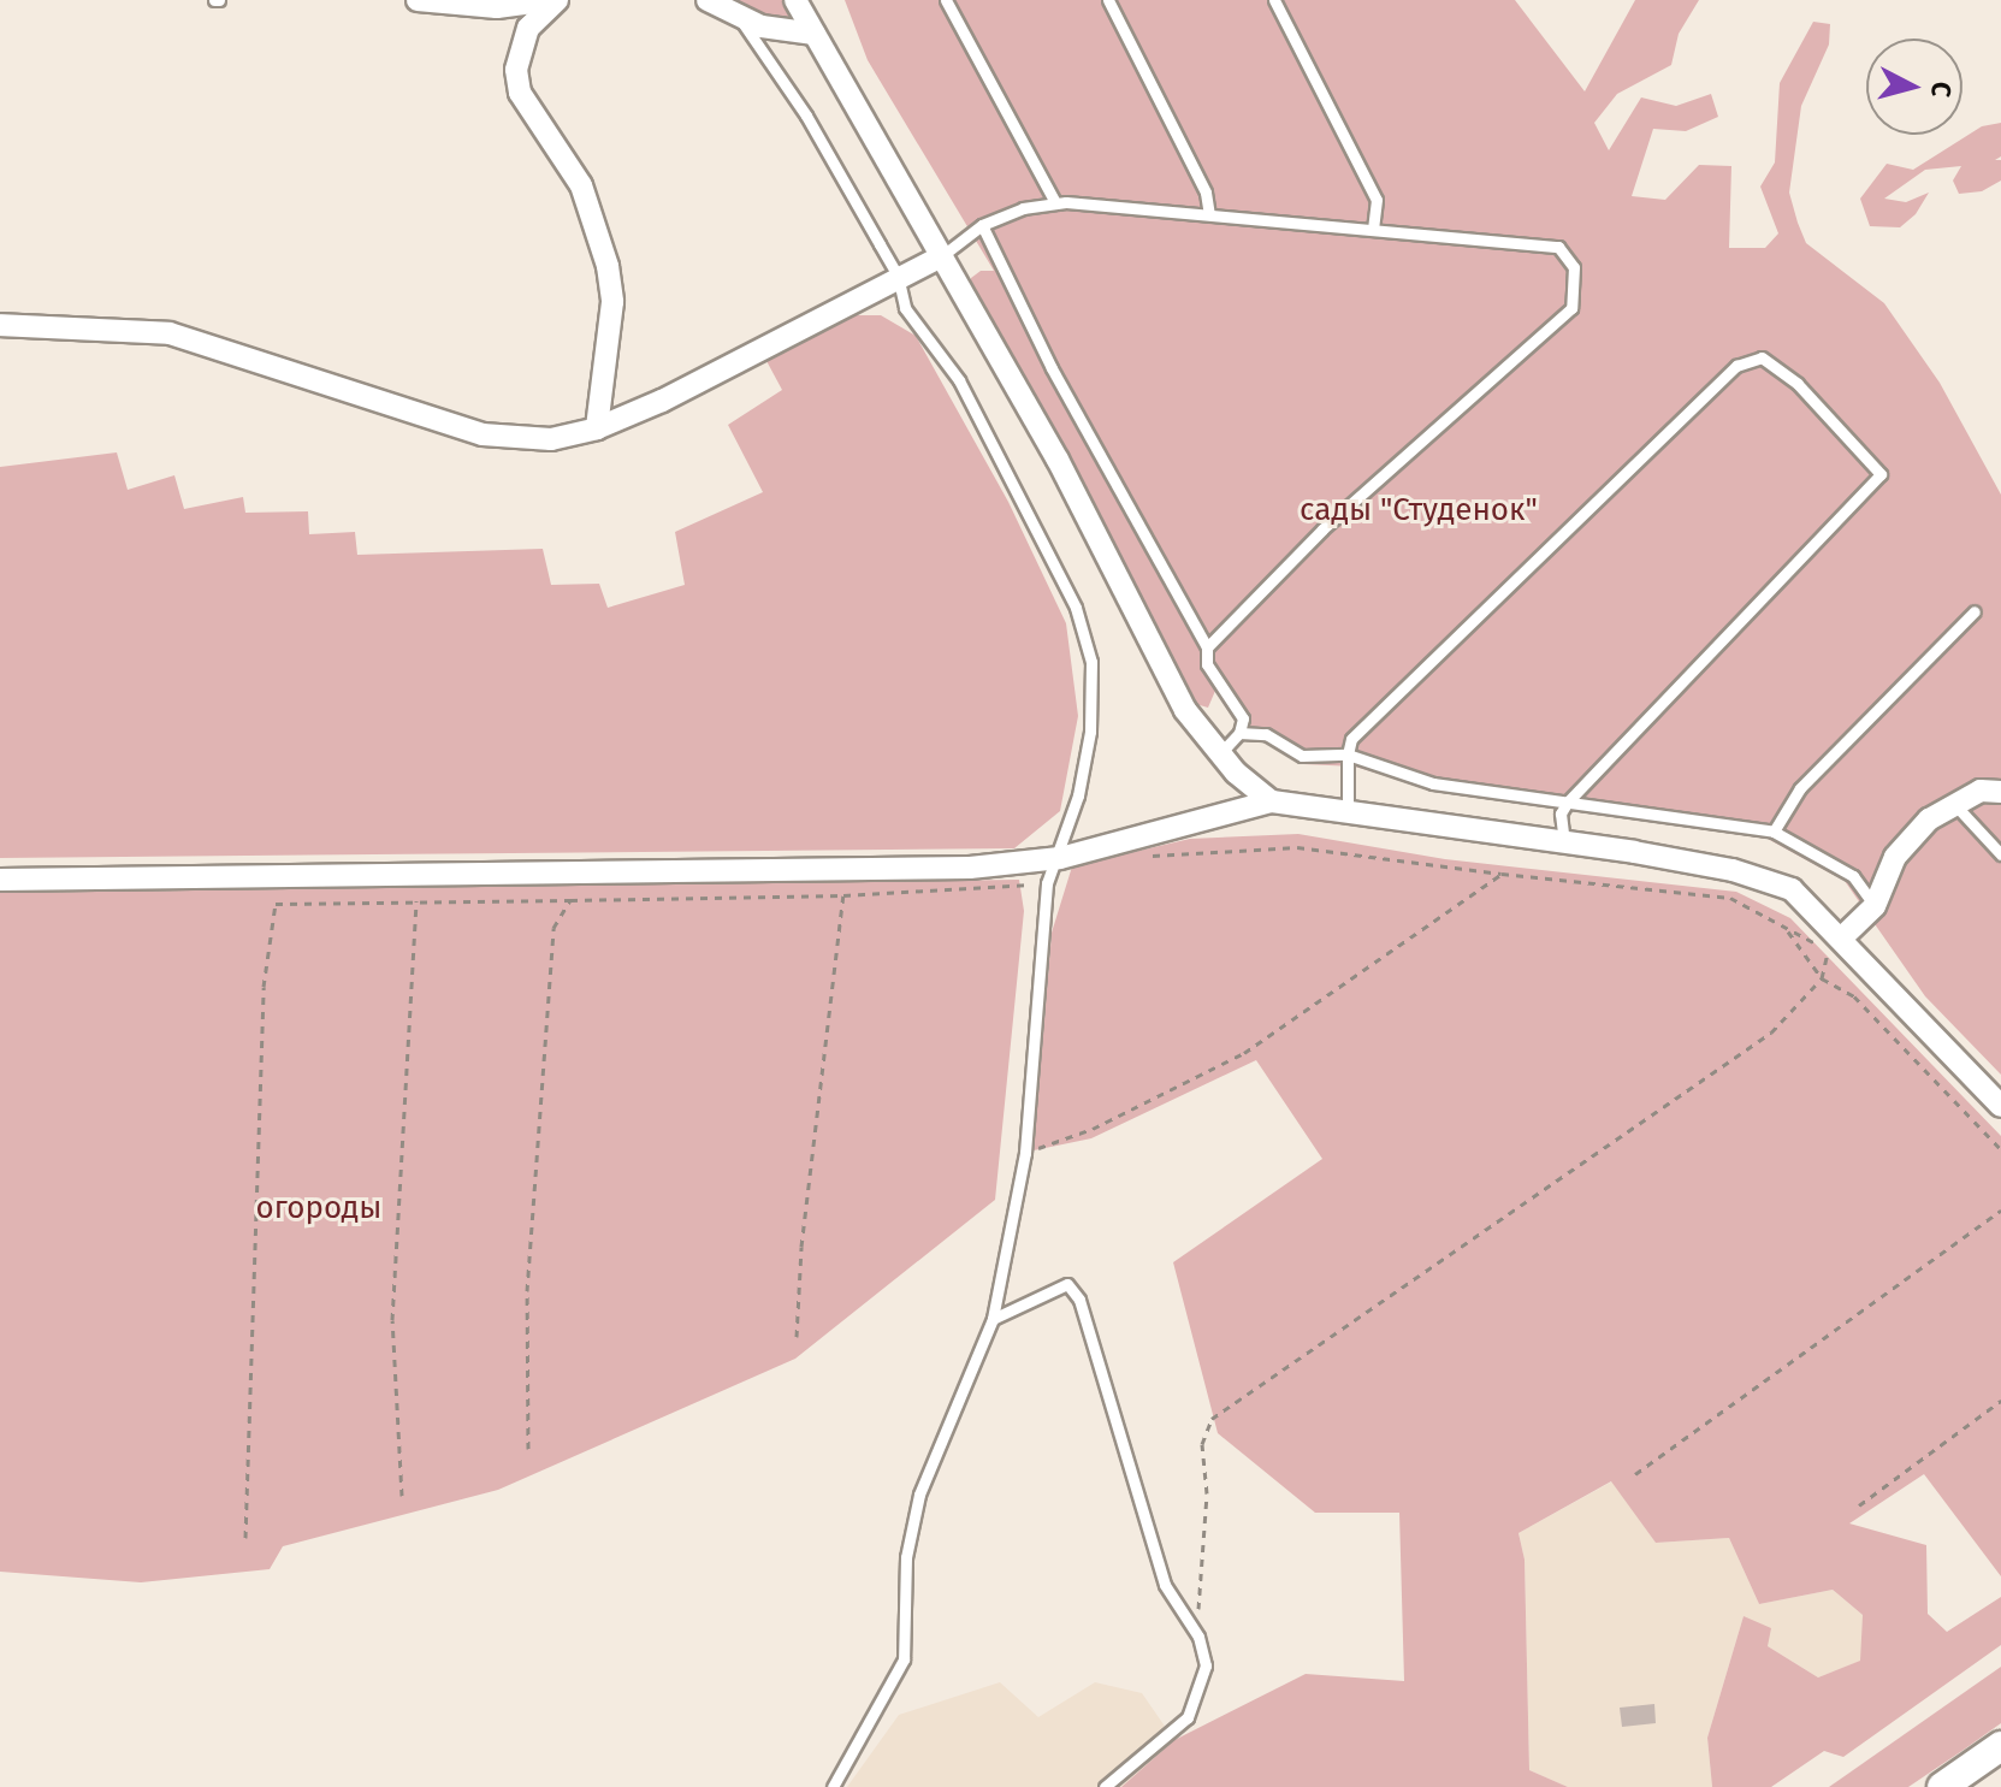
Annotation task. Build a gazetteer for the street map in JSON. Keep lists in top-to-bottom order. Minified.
{"parks":["сады \"Студенок\"","огороды"],"north":"right"}
